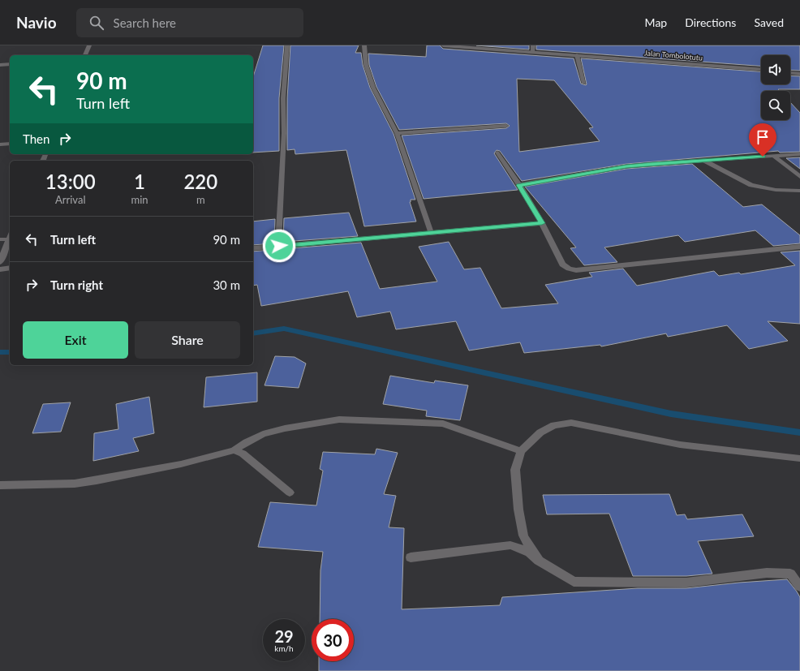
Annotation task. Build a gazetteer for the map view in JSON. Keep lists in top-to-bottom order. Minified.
{"streets":{"street":["Jalan Tombolotutu"]},"page":{"header":"Navio","search":"Search here","nav":["Map","Directions","Saved"],"turn":["90 m","Turn left"],"then":"Then","eta":["13:00","Arrival","1","min","220","m"],"list":[{"name":"Turn left","value":"90 m"},{"name":"Turn right","value":"30 m"}],"buttons":["Exit","Share"],"speed":"29 km/h","limit":"30"}}
